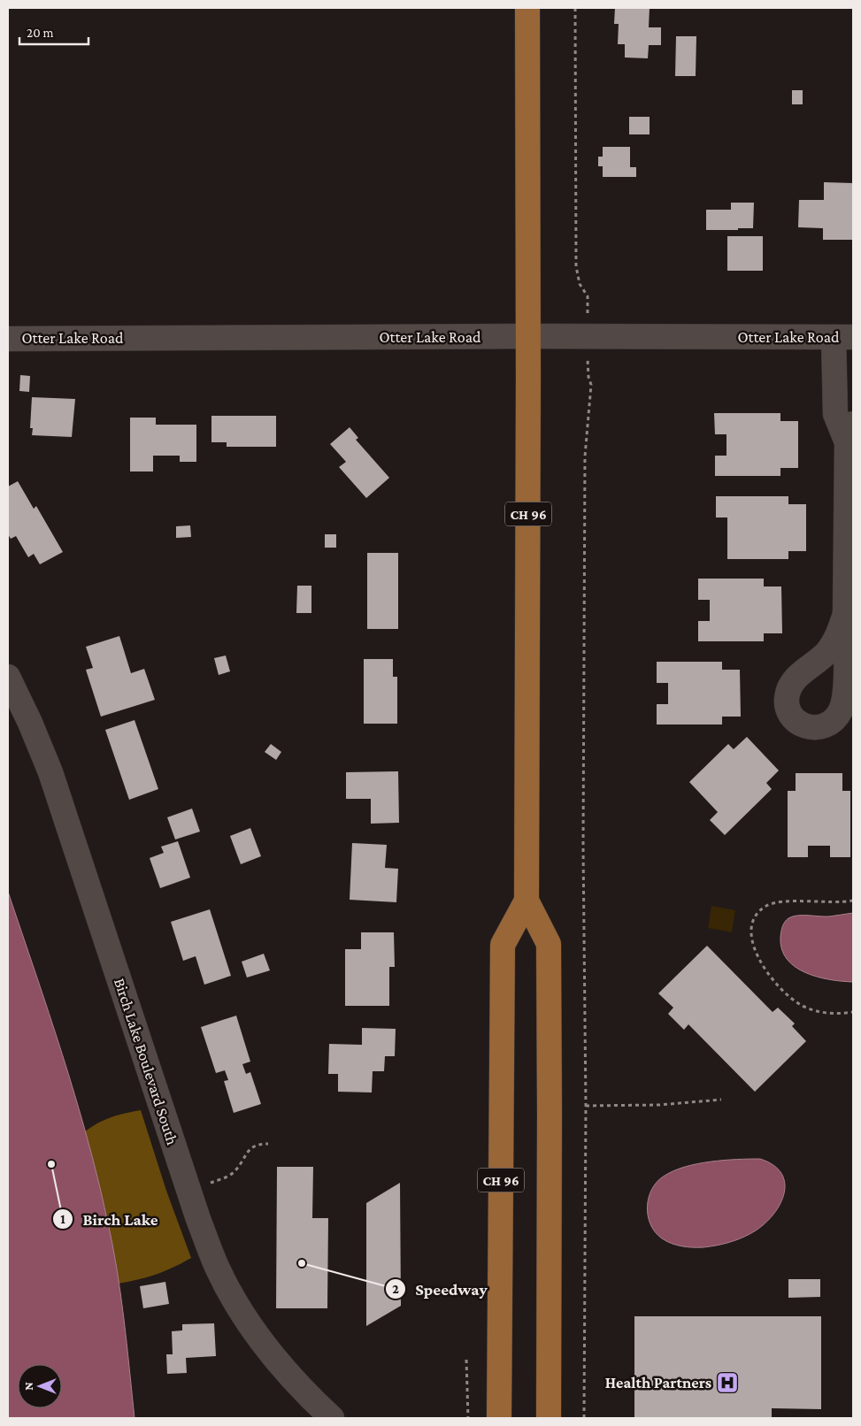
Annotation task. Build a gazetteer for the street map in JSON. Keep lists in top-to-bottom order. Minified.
{"streets":{"main road":["CH 96"],"street":["Otter Lake Road","Birch Lake Boulevard South"]},"crossings":[["Otter Lake Road","CH 96"]],"places":{"other":["Birch Lake","Speedway"],"hospital":["Health Partners"]},"scale_bar":"20 m","north":"left"}
